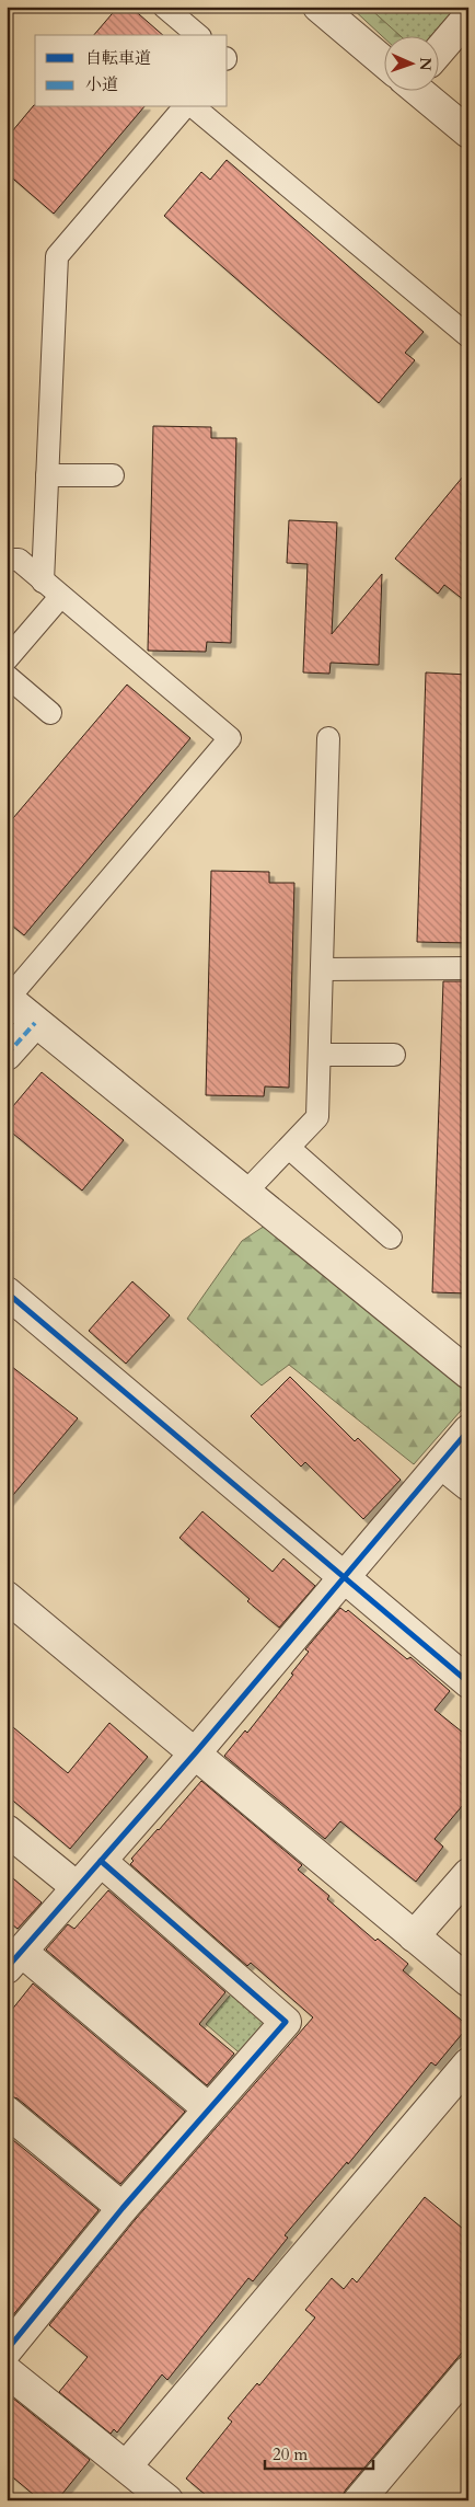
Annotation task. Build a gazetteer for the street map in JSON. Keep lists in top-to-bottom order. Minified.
{"legend":["自転車道","小道"],"scale_bar":"20 m","north":"right"}
